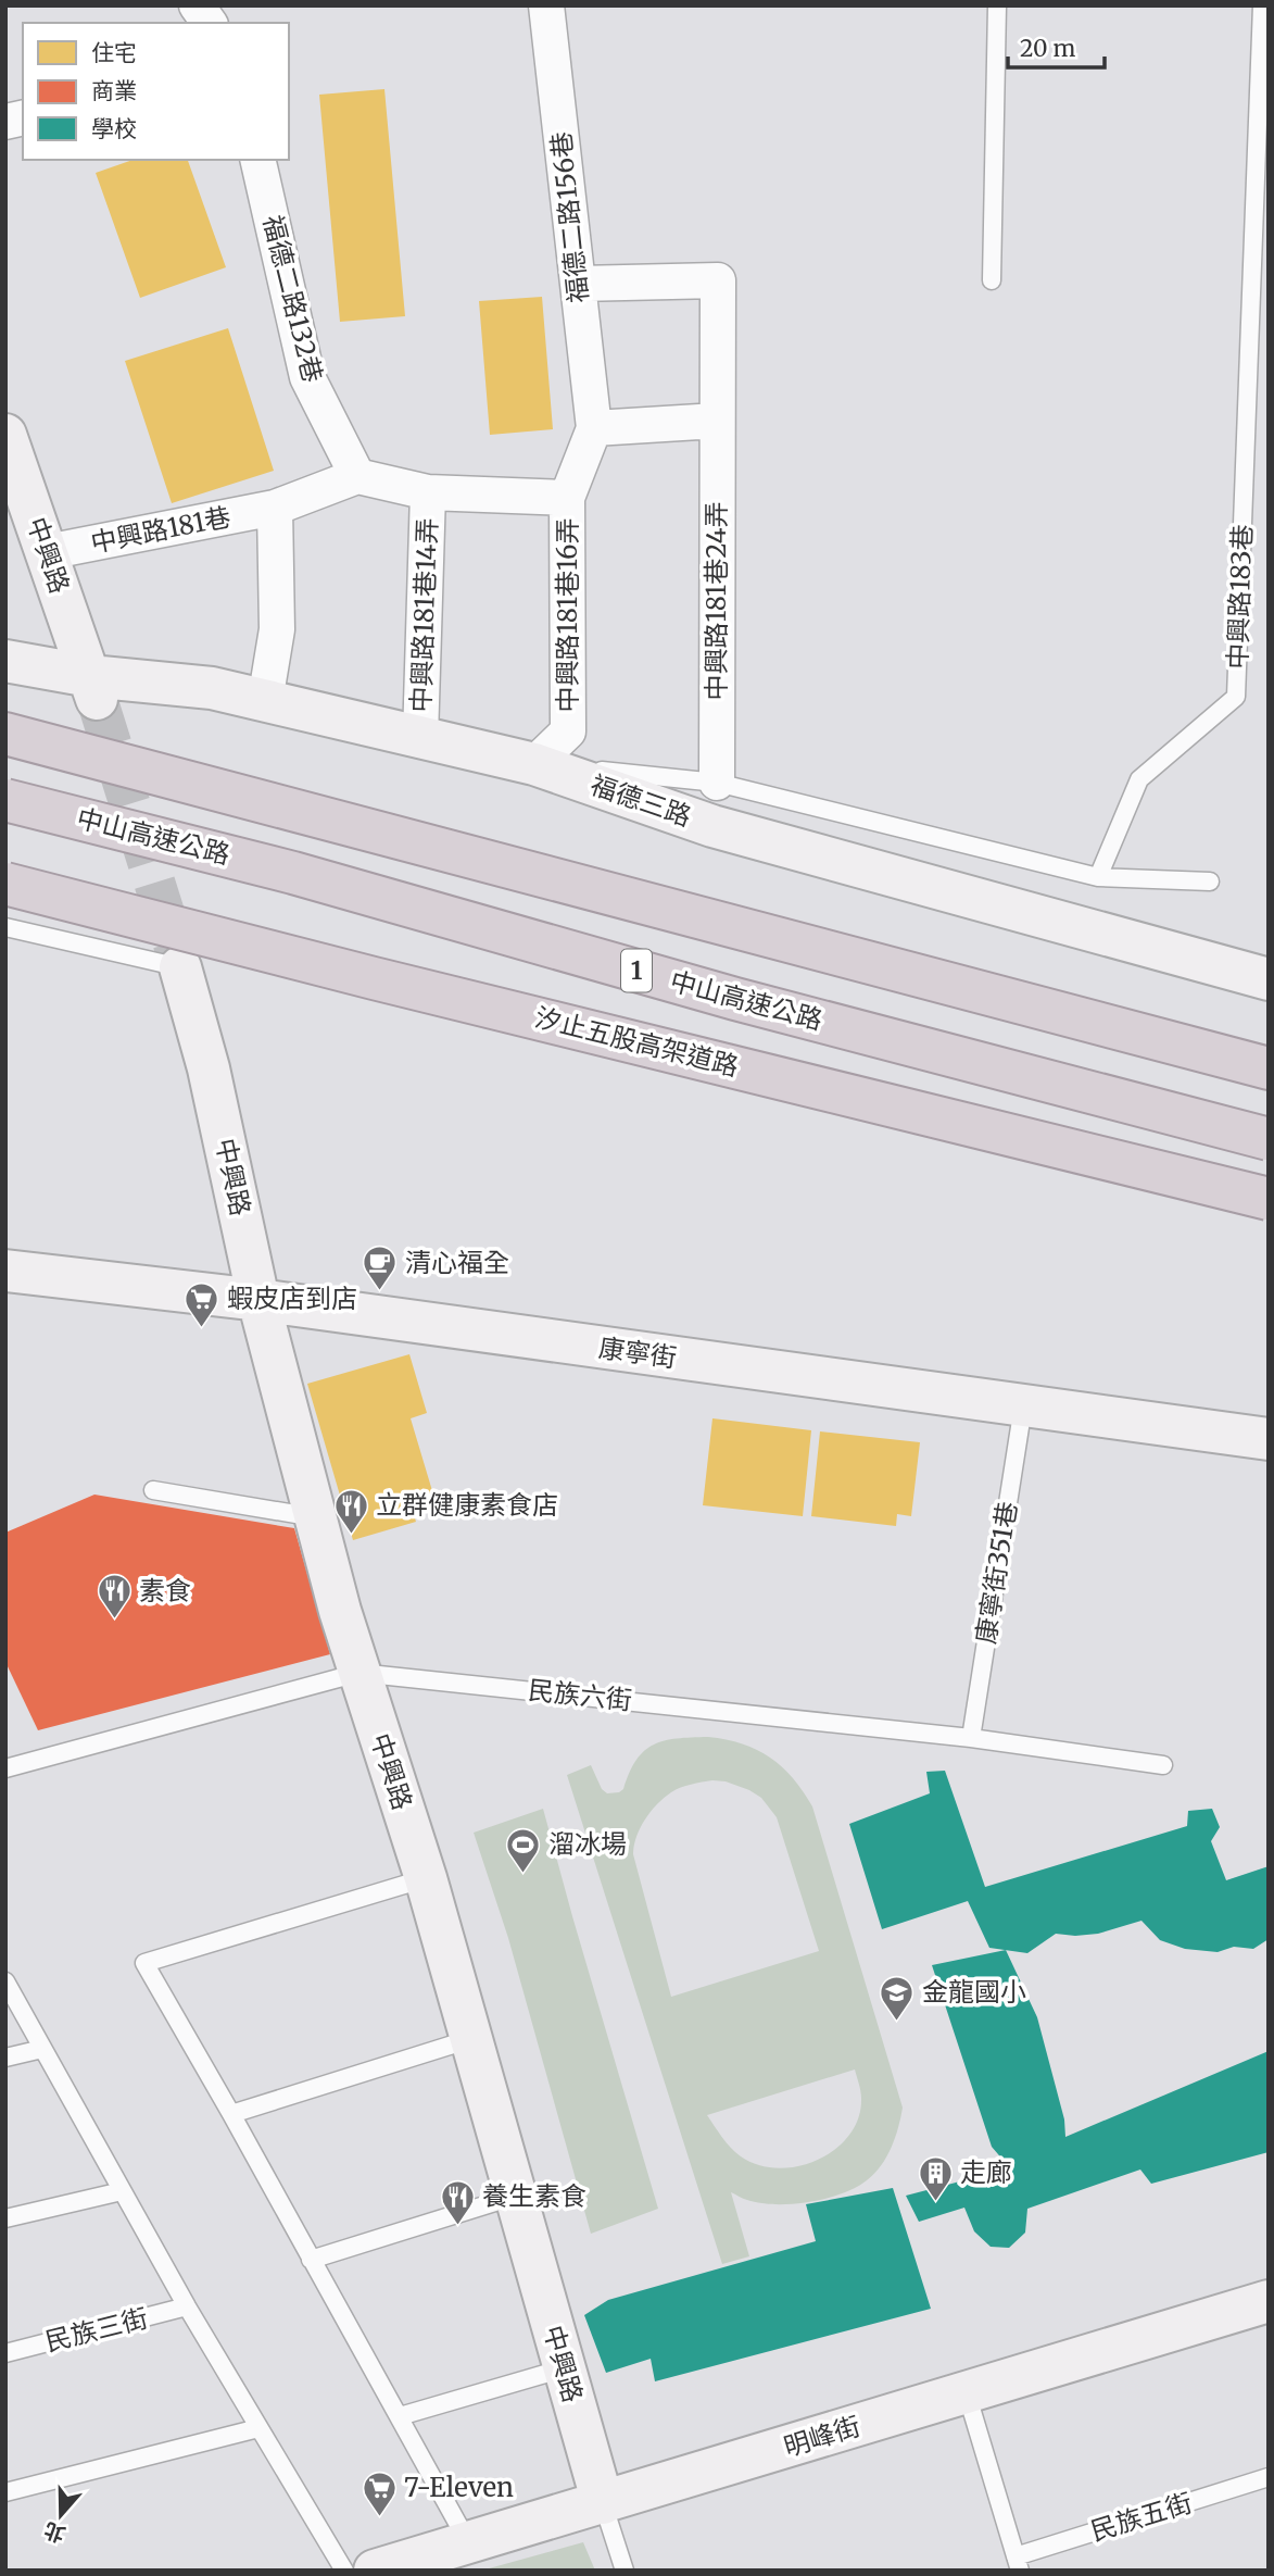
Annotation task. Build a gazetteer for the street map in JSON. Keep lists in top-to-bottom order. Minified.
{"streets":{"highway":["中山高速公路","1","汐止五股高架道路"],"street":["福德二路156巷","福德二路132巷","中興路181巷","中興路","中興路181巷24弄","中興路181巷14弄","中興路181巷16弄","福德三路","康寧街","明峰街"],"lane":["中興路183巷","康寧街351巷","民族六街","民族三街","民族五街"]},"crossings":[["福德二路156巷","中興路181巷24弄"],["福德二路132巷","中興路181巷"],["中興路181巷","中興路"],["中興路","福德三路"],["中興路","康寧街"],["中興路","民族六街"],["中興路","明峰街"],["中興路181巷14弄","福德三路"],["中興路181巷16弄","福德三路"],["康寧街","康寧街351巷"],["康寧街351巷","民族六街"],["明峰街","民族五街"]],"places":{"cafe":["清心福全"],"supermarket":["蝦皮店到店","7-Eleven"],"restaurant":["立群健康素食店","素食","養生素食"],"sports":["溜冰場"],"school or university":["金龍國小"],"building":["走廊"]},"legend":["住宅","商業","學校"],"scale_bar":"20 m","north":"bottom"}
